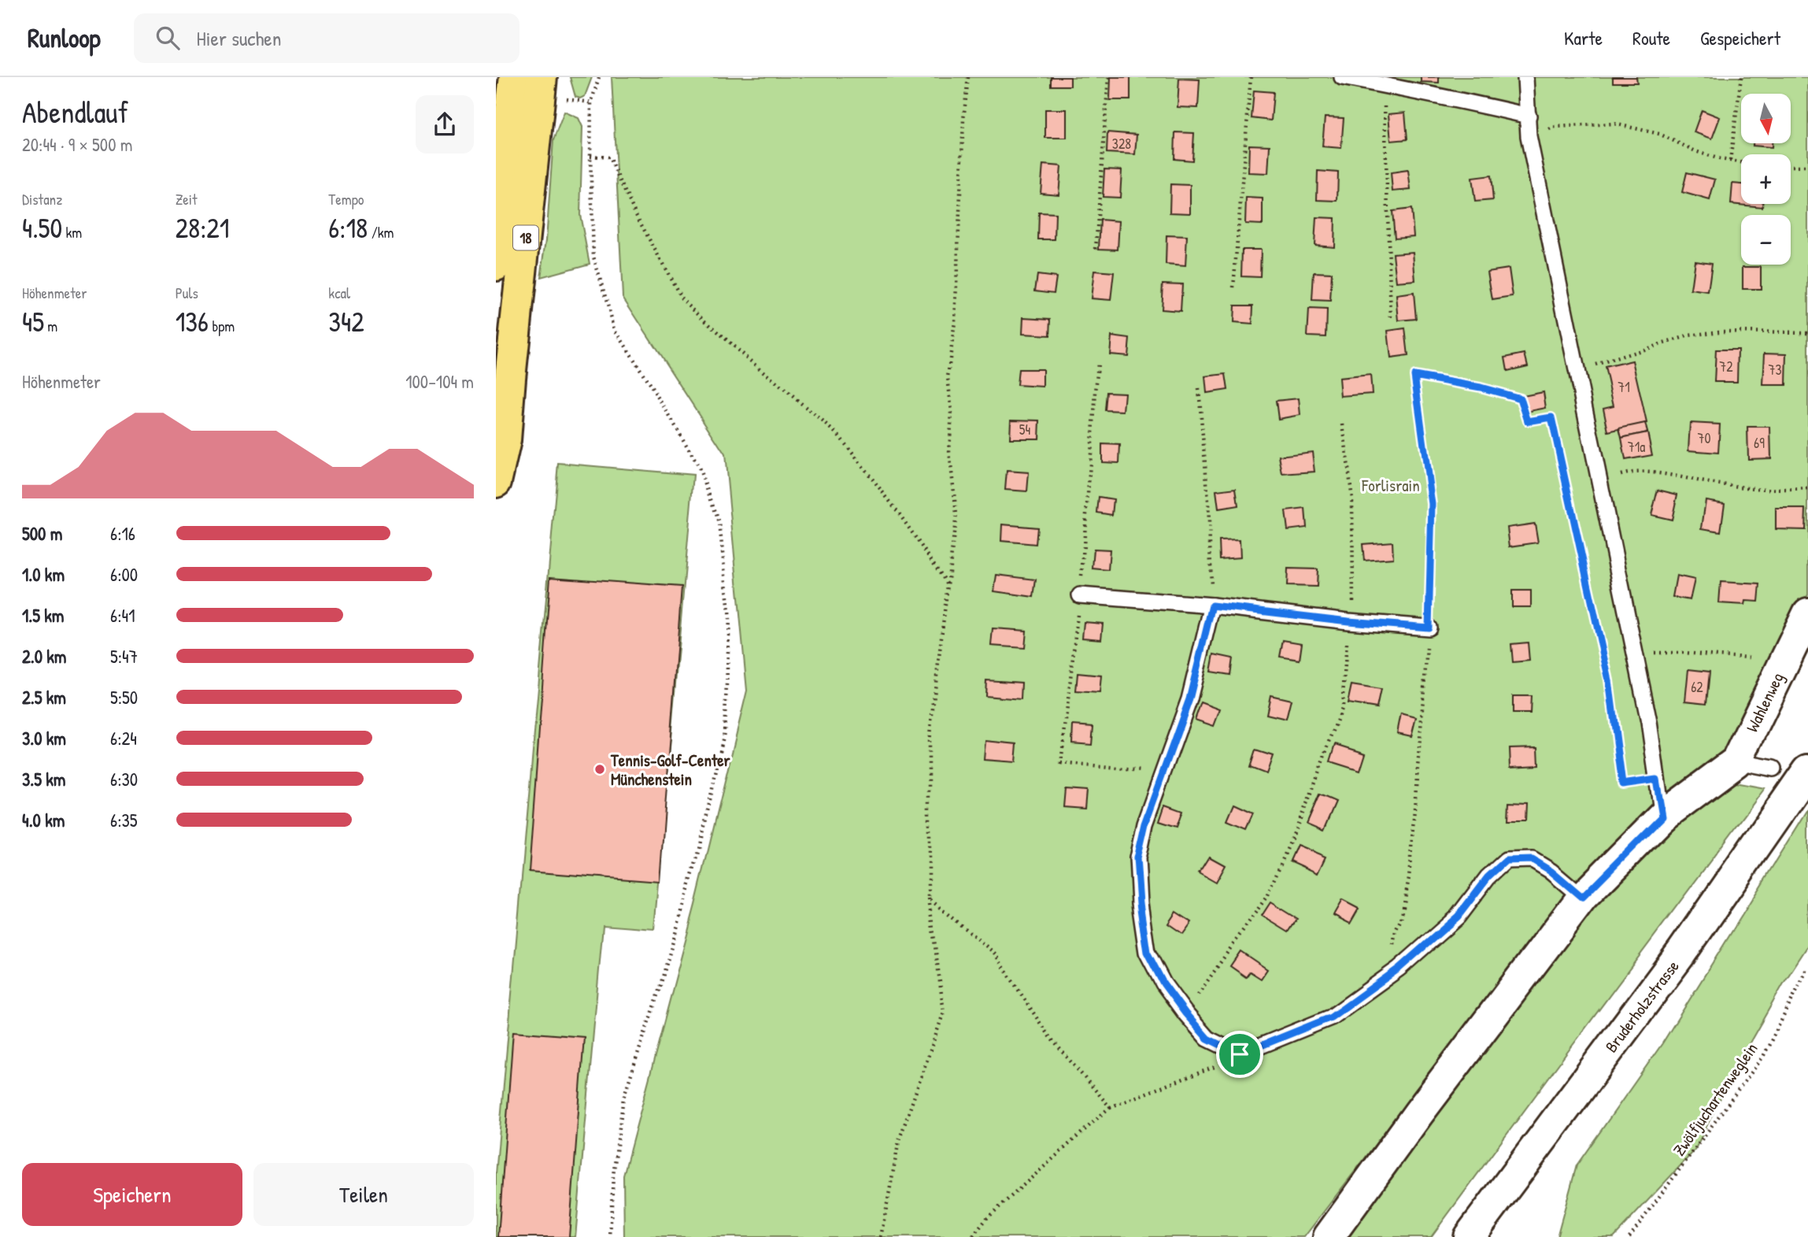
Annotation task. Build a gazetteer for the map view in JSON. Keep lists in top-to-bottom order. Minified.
{"streets":{"main road":["18"],"street":["Wahlenweg","Bruderholzstrasse"],"path":["Zwölfjuchartenweglein"]},"parks":["Forlisrain"],"places":["Tennis-Golf-Center Münchenstein"],"house_numbers":["328","72","73","71","54","70","69","71a","62"],"north":"bottom","page":{"header":"Runloop","search":"Hier suchen","nav":["Karte","Route","Gespeichert"],"heading":["Abendlauf","20:44 · 9 × 500 m"],"map_buttons":["+","−"],"stats":[["Distanz","4.50 km"],["Zeit","28:21"],["Tempo","6:18 /km"],["Höhenmeter","45 m"],["Puls","136 bpm"],["kcal","342"]],"chart":["Höhenmeter","100–104 m"],"list":[{"name":"500 m","note":"6:16"},{"name":"1.0 km","note":"6:00"},{"name":"1.5 km","note":"6:41"},{"name":"2.0 km","note":"5:47"},{"name":"2.5 km","note":"5:50"},{"name":"3.0 km","note":"6:24"},{"name":"3.5 km","note":"6:30"},{"name":"4.0 km","note":"6:35"}],"buttons":["Speichern","Teilen"]}}
